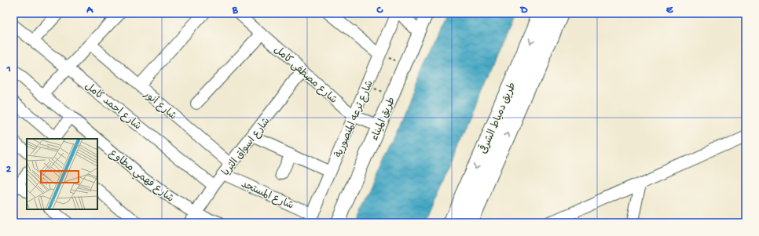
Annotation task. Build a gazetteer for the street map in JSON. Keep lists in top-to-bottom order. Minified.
{"streets":{"highway":["طريق دمياط الشرقى"],"street":["شارع مصطفى كامل","شارع أنور","شارع احمد كامل","شارع ترعه المنصورية","طريق الميناء","شارع اسواق الثريا","شارع فهمي مطاوع","شارع المستجد"]},"crossings":[["شارع مصطفى كامل","شارع ترعه المنصورية"],["شارع مصطفى كامل","طريق الميناء"],["شارع مصطفى كامل","شارع اسواق الثريا"],["شارع أنور","شارع اسواق الثريا"],["شارع احمد كامل","شارع اسواق الثريا"],["شارع ترعه المنصورية","شارع المستجد"],["شارع اسواق الثريا","شارع فهمي مطاوع"],["شارع اسواق الثريا","شارع المستجد"]],"grid":{"columns":["A","B","C","D","E"],"rows":["1","2"]}}
